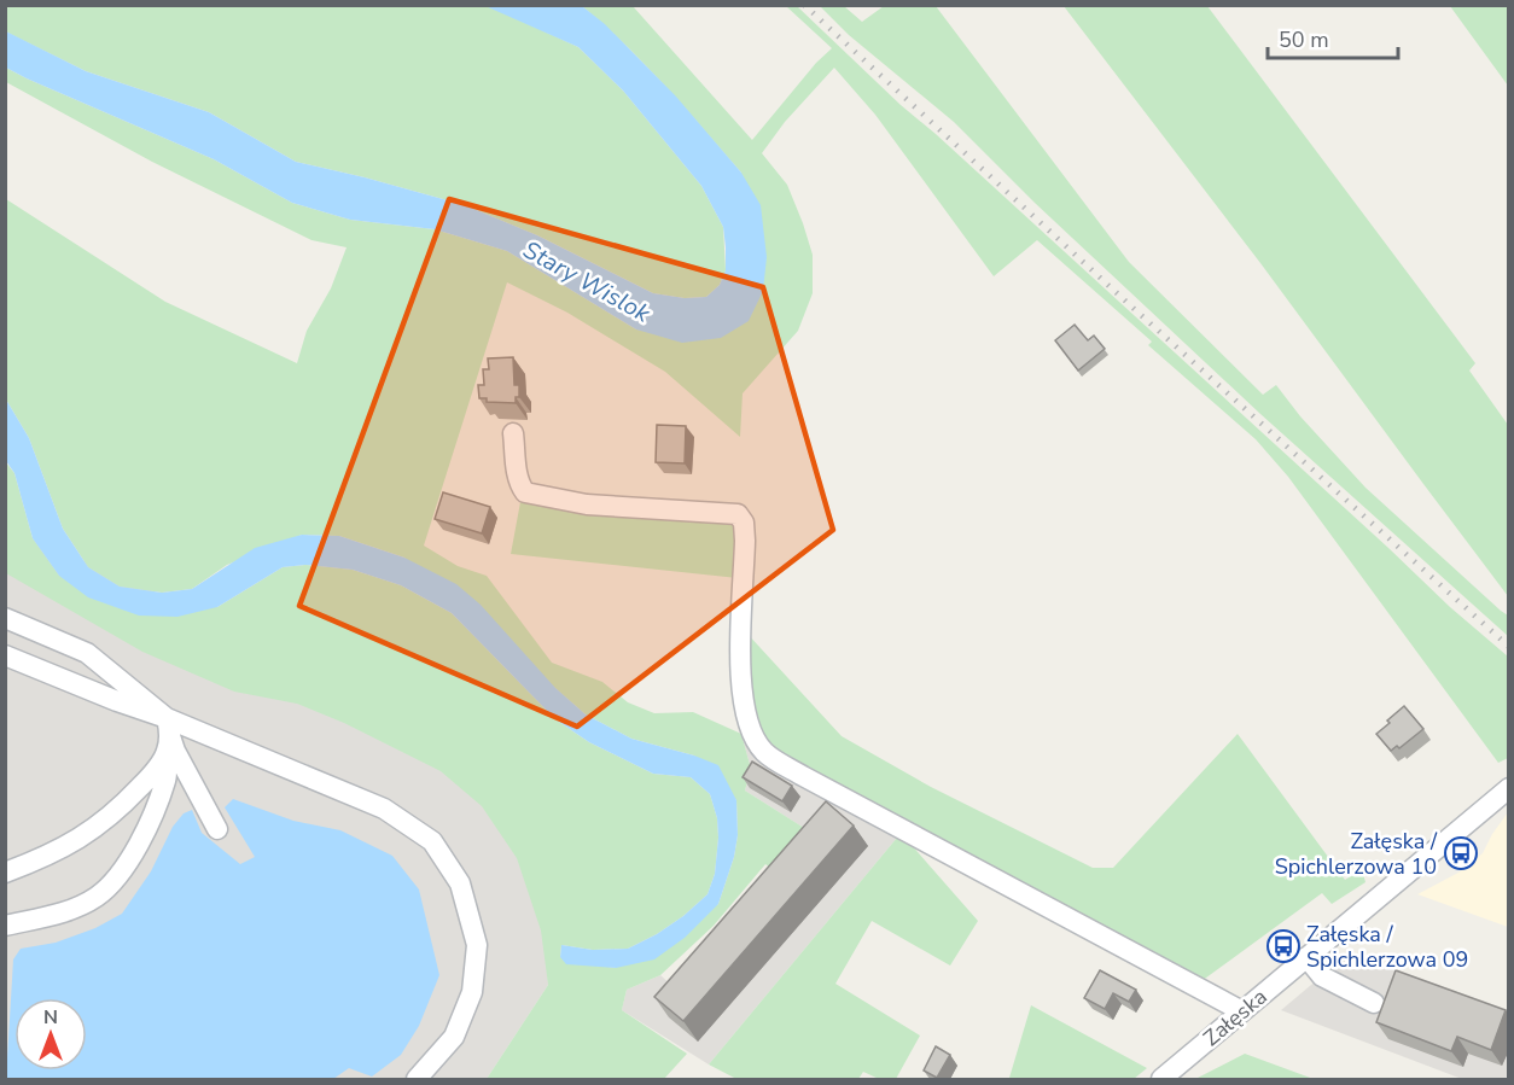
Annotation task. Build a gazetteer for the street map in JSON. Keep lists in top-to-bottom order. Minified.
{"streets":{"street":["Załęska"]},"water":["Stary Wislok"],"places":{"bus stop":["Załęska / Spichlerzowa 10","Załęska / Spichlerzowa 09"]},"scale_bar":"50 m","north":"top"}
